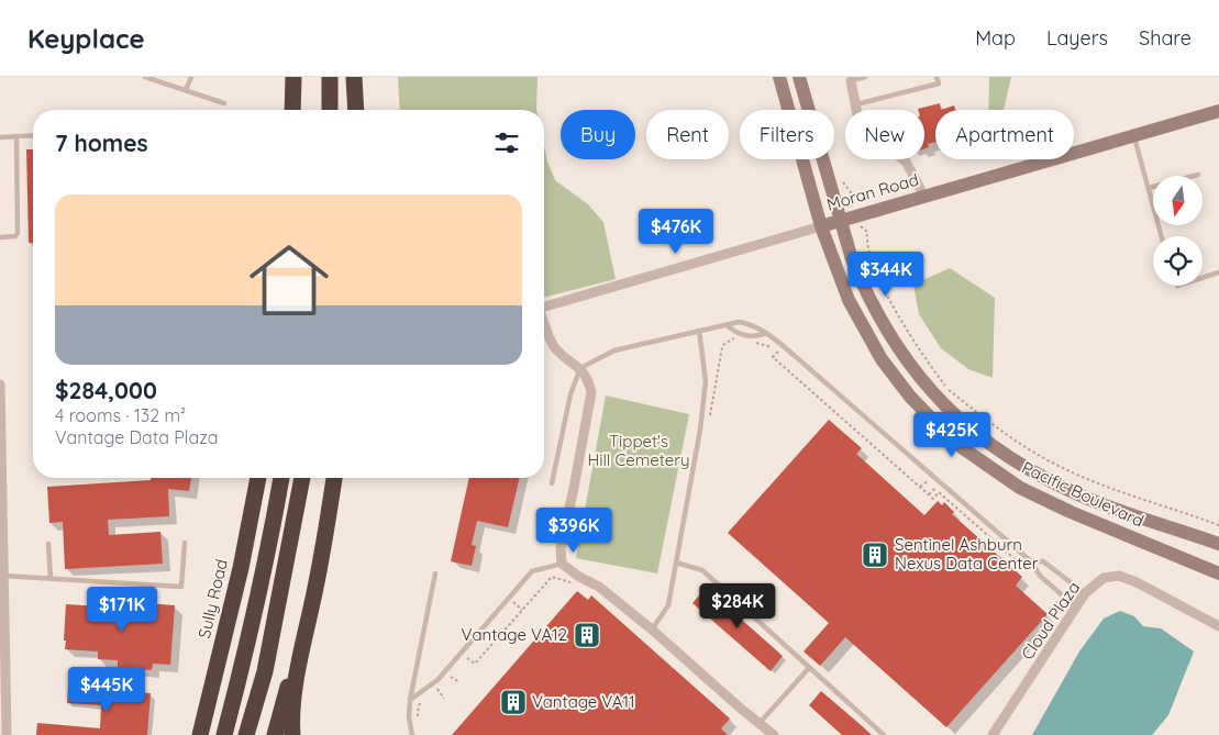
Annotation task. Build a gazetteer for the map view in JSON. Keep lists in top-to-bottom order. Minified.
{"streets":{"highway":["Sully Road"],"main road":["Moran Road","Pacific Boulevard"],"street":["Cloud Plaza"]},"crossings":[["Moran Road","Pacific Boulevard"]],"parks":["Tippet's Hill Cemetery"],"places":{"building":["Sentinel Ashburn Nexus Data Center","Vantage VA12","Vantage VA11"]},"north":"bottom","page":{"header":"Keyplace","nav":["Map","Layers","Share"],"chip":["Buy","Rent","Filters","New","Apartment"],"heading":"7 homes","list":[{"name":"$284,000","note":"4 rooms · 132 m² · Vantage Data Plaza"}],"price":["$476K","$344K","$425K","$396K","$284K","$171K","$445K"]}}
